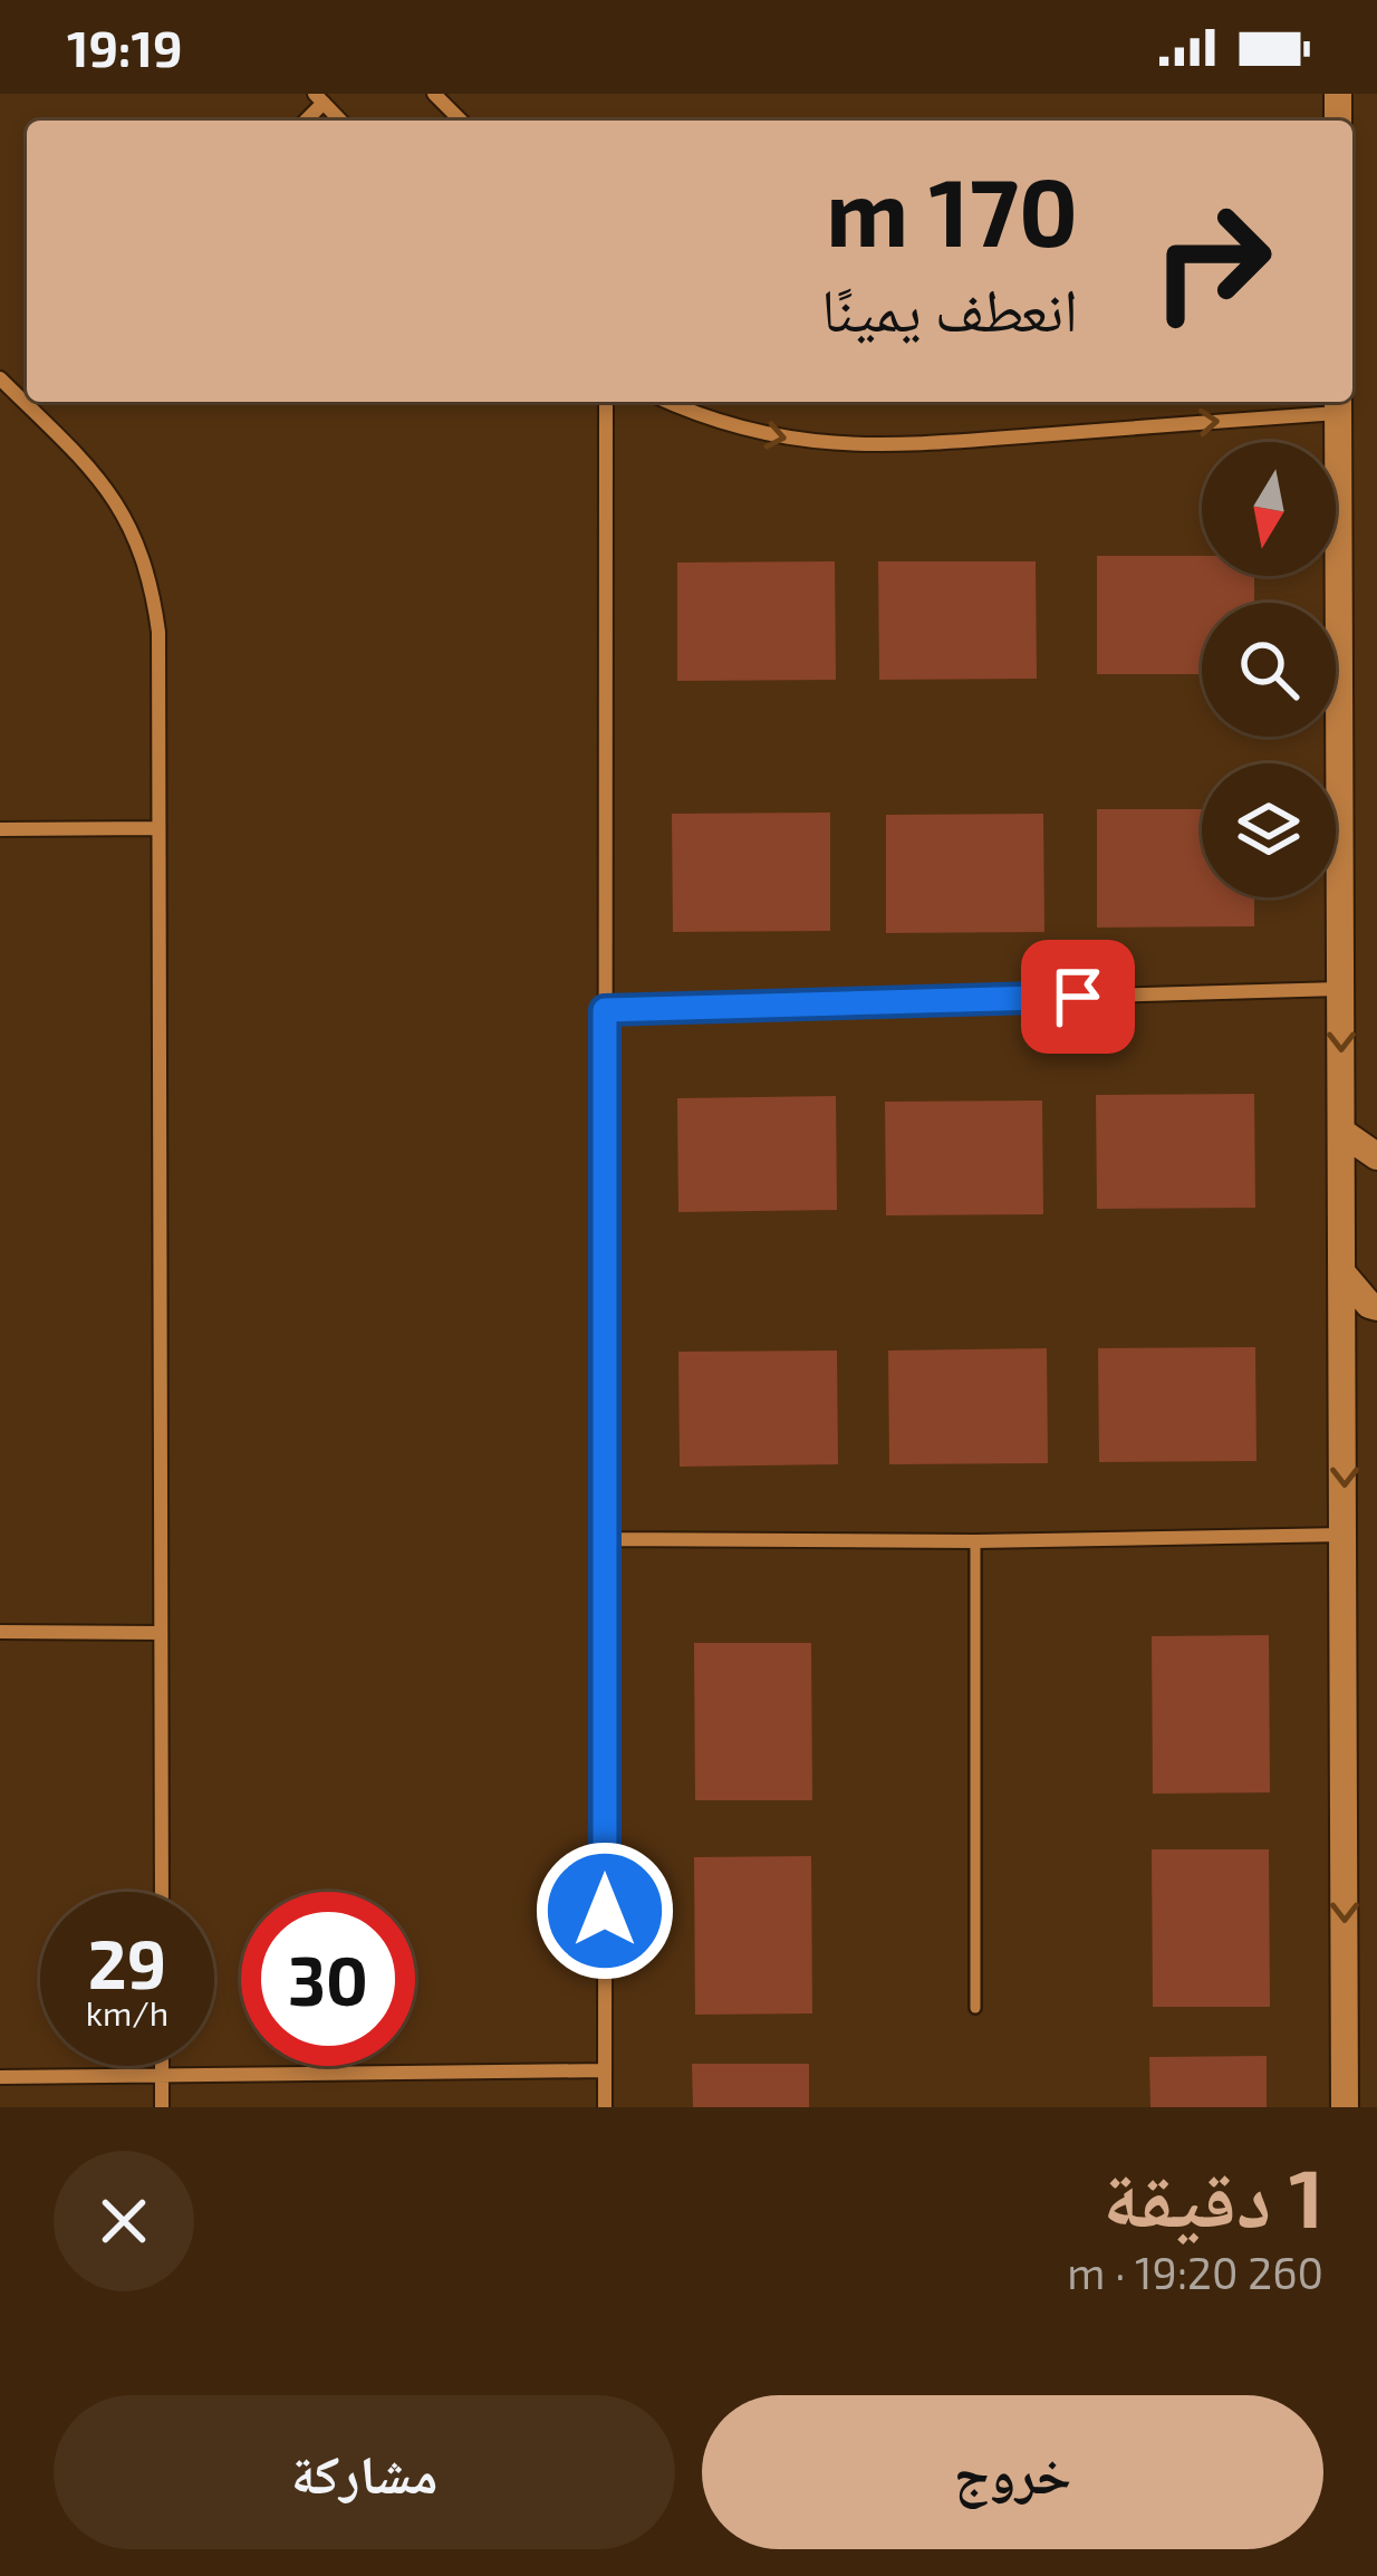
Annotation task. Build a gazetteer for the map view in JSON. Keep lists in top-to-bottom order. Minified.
{"north":"bottom","page":{"status":"19:19","turn":["170 m","انعطف يمينًا"],"speed":"29 km/h","limit":"30","heading":["1 دقيقة","260 m · 19:20"],"buttons":["خروج","مشاركة"]}}
